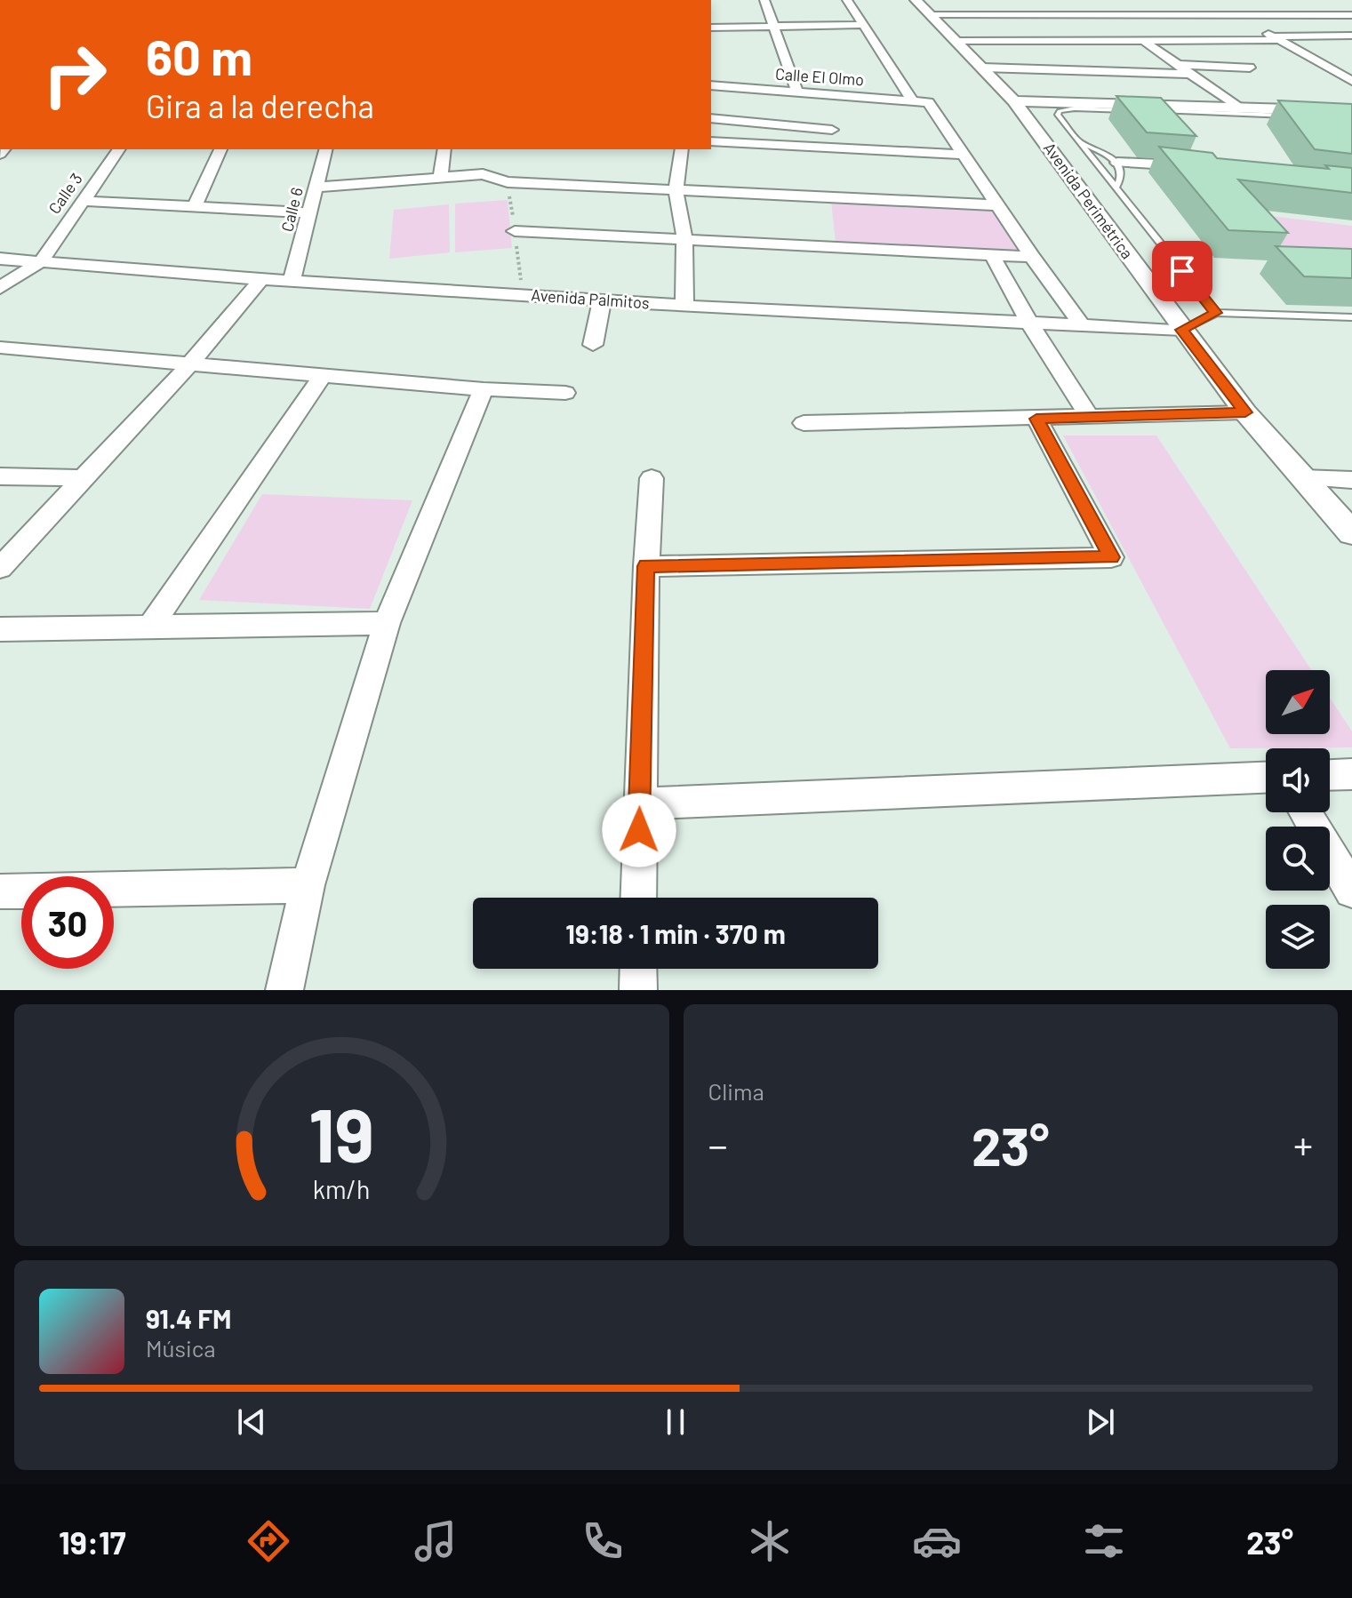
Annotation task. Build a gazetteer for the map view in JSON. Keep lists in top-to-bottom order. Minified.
{"streets":{"street":["Calle El Olmo","Calle 3","Avenida Perimétrica","Calle 6","Avenida Palmitos"]},"crossings":[["Calle 3","Avenida Palmitos"],["Avenida Perimétrica","Avenida Palmitos"],["Calle 6","Avenida Palmitos"]],"north":"top right","page":{"turn":["60 m","Gira a la derecha"],"limit":"30","trip":"19:18 · 1 min · 370 m","tile":"Clima","heat":["−","23°","+"],"song":["91.4 FM","Música"],"tabs":["19:17","23°"],"gauge":["19","km/h"]}}
